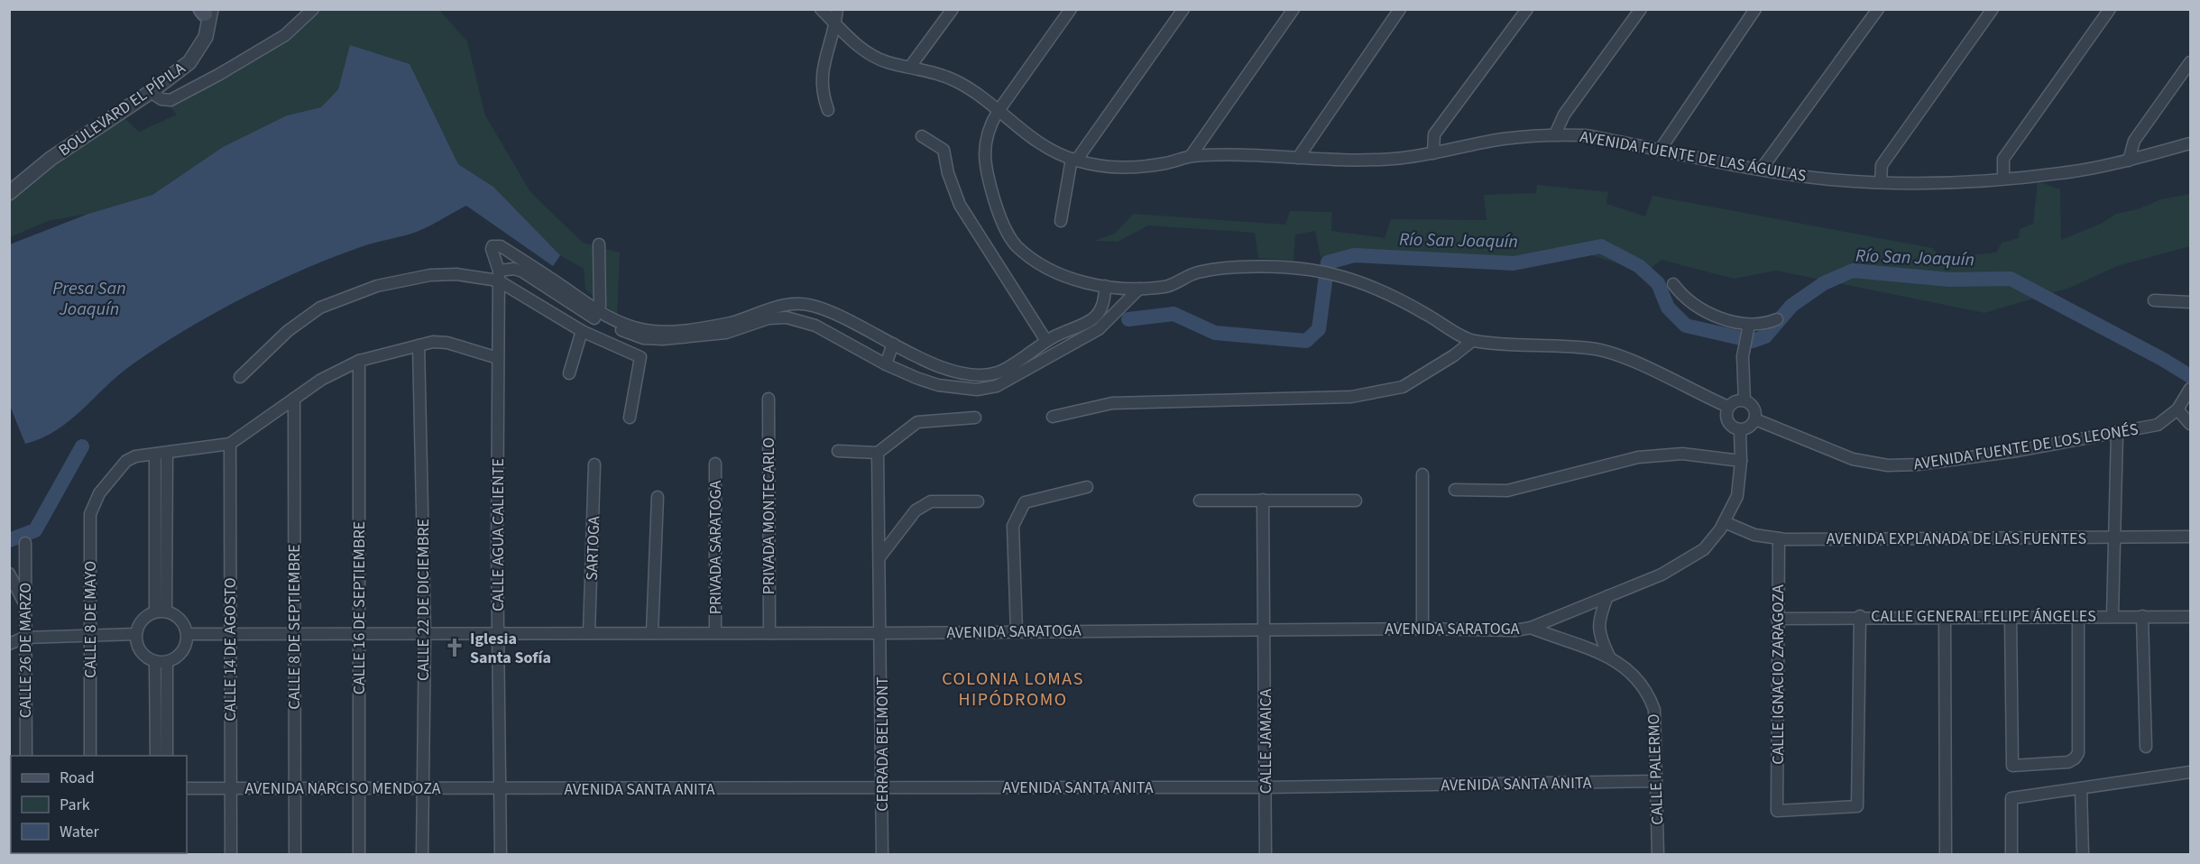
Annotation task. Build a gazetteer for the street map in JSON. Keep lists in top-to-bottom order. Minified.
{"streets":{"street":["BOULEVARD EL PÍPILA","AVENIDA FUENTE DE LAS ÁGUILAS","AVENIDA FUENTE DE LOS LEONÉS","PRIVADA MONTECARLO","CALLE AGUA CALIENTE","AVENIDA EXPLANADA DE LAS FUENTES","PRIVADA SARATOGA","SARTOGA","CALLE 22 DE DICIEMBRE","CALLE 16 DE SEPTIEMBRE","CALLE GENERAL FELIPE ÁNGELES","CALLE 8 DE MAYO","CALLE 8 DE SEPTIEMBRE","AVENIDA SARATOGA","CALLE 14 DE AGOSTO","CALLE 26 DE MARZO","CALLE IGNACIO ZARAGOZA","CALLE JAMAICA","CERRADA BELMONT","CALLE PALERMO","AVENIDA SANTA ANITA","AVENIDA NARCISO MENDOZA"]},"crossings":[["PRIVADA MONTECARLO","AVENIDA SARATOGA"],["CALLE AGUA CALIENTE","AVENIDA SARATOGA"],["CALLE AGUA CALIENTE","AVENIDA SANTA ANITA"],["CALLE AGUA CALIENTE","AVENIDA NARCISO MENDOZA"],["AVENIDA EXPLANADA DE LAS FUENTES","CALLE IGNACIO ZARAGOZA"],["PRIVADA SARATOGA","AVENIDA SARATOGA"],["SARTOGA","AVENIDA SARATOGA"],["CALLE 22 DE DICIEMBRE","AVENIDA SARATOGA"],["CALLE 22 DE DICIEMBRE","AVENIDA NARCISO MENDOZA"],["CALLE 16 DE SEPTIEMBRE","AVENIDA SARATOGA"],["CALLE 16 DE SEPTIEMBRE","AVENIDA NARCISO MENDOZA"],["CALLE GENERAL FELIPE ÁNGELES","CALLE IGNACIO ZARAGOZA"],["CALLE 8 DE MAYO","CALLE 14 DE AGOSTO"],["CALLE 8 DE SEPTIEMBRE","AVENIDA SARATOGA"],["CALLE 8 DE SEPTIEMBRE","AVENIDA NARCISO MENDOZA"],["AVENIDA SARATOGA","CALLE 14 DE AGOSTO"],["AVENIDA SARATOGA","CALLE JAMAICA"],["AVENIDA SARATOGA","CERRADA BELMONT"],["AVENIDA SARATOGA","CALLE PALERMO"],["CALLE 14 DE AGOSTO","AVENIDA NARCISO MENDOZA"],["CALLE JAMAICA","AVENIDA SANTA ANITA"],["CERRADA BELMONT","AVENIDA SANTA ANITA"],["CALLE PALERMO","AVENIDA SANTA ANITA"],["AVENIDA SANTA ANITA","AVENIDA NARCISO MENDOZA"]],"districts":["COLONIA LOMAS HIPÓDROMO"],"water":["Río San Joaquín","Presa San Joaquín"],"places":{"church":["Iglesia Santa Sofía"]},"legend":["Road","Park","Water"]}
